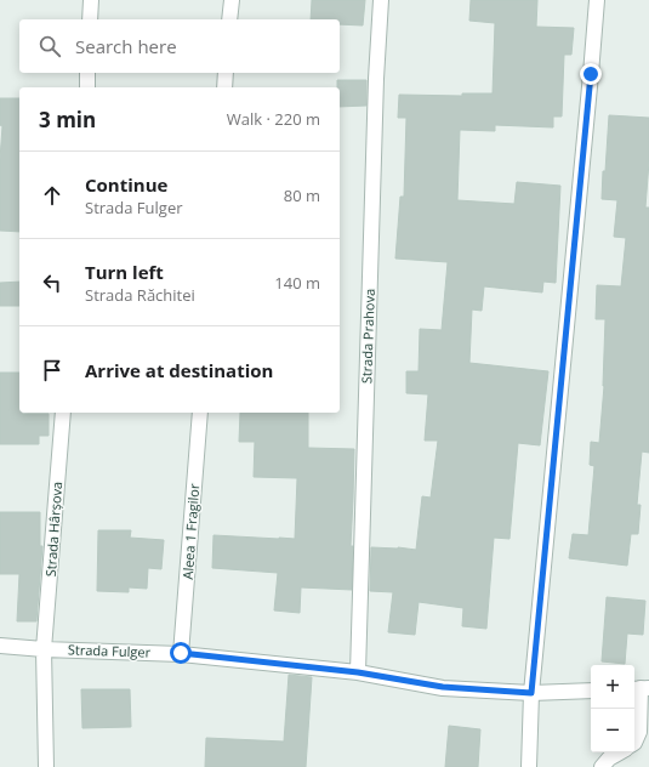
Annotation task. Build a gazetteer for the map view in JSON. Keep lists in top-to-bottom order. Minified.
{"streets":{"street":["Strada Prahova","Strada Hârșova","Aleea 1 Fragilor","Strada Fulger"]},"crossings":[["Strada Prahova","Strada Fulger"],["Strada Hârșova","Strada Fulger"],["Aleea 1 Fragilor","Strada Fulger"]],"page":{"search":"Search here","heading":["3 min","Walk · 220 m"],"list":[["Continue","Strada Fulger","80 m"],["Turn left","Strada Răchitei","140 m"],"Arrive at destination"],"map_buttons":["+","−"]}}
